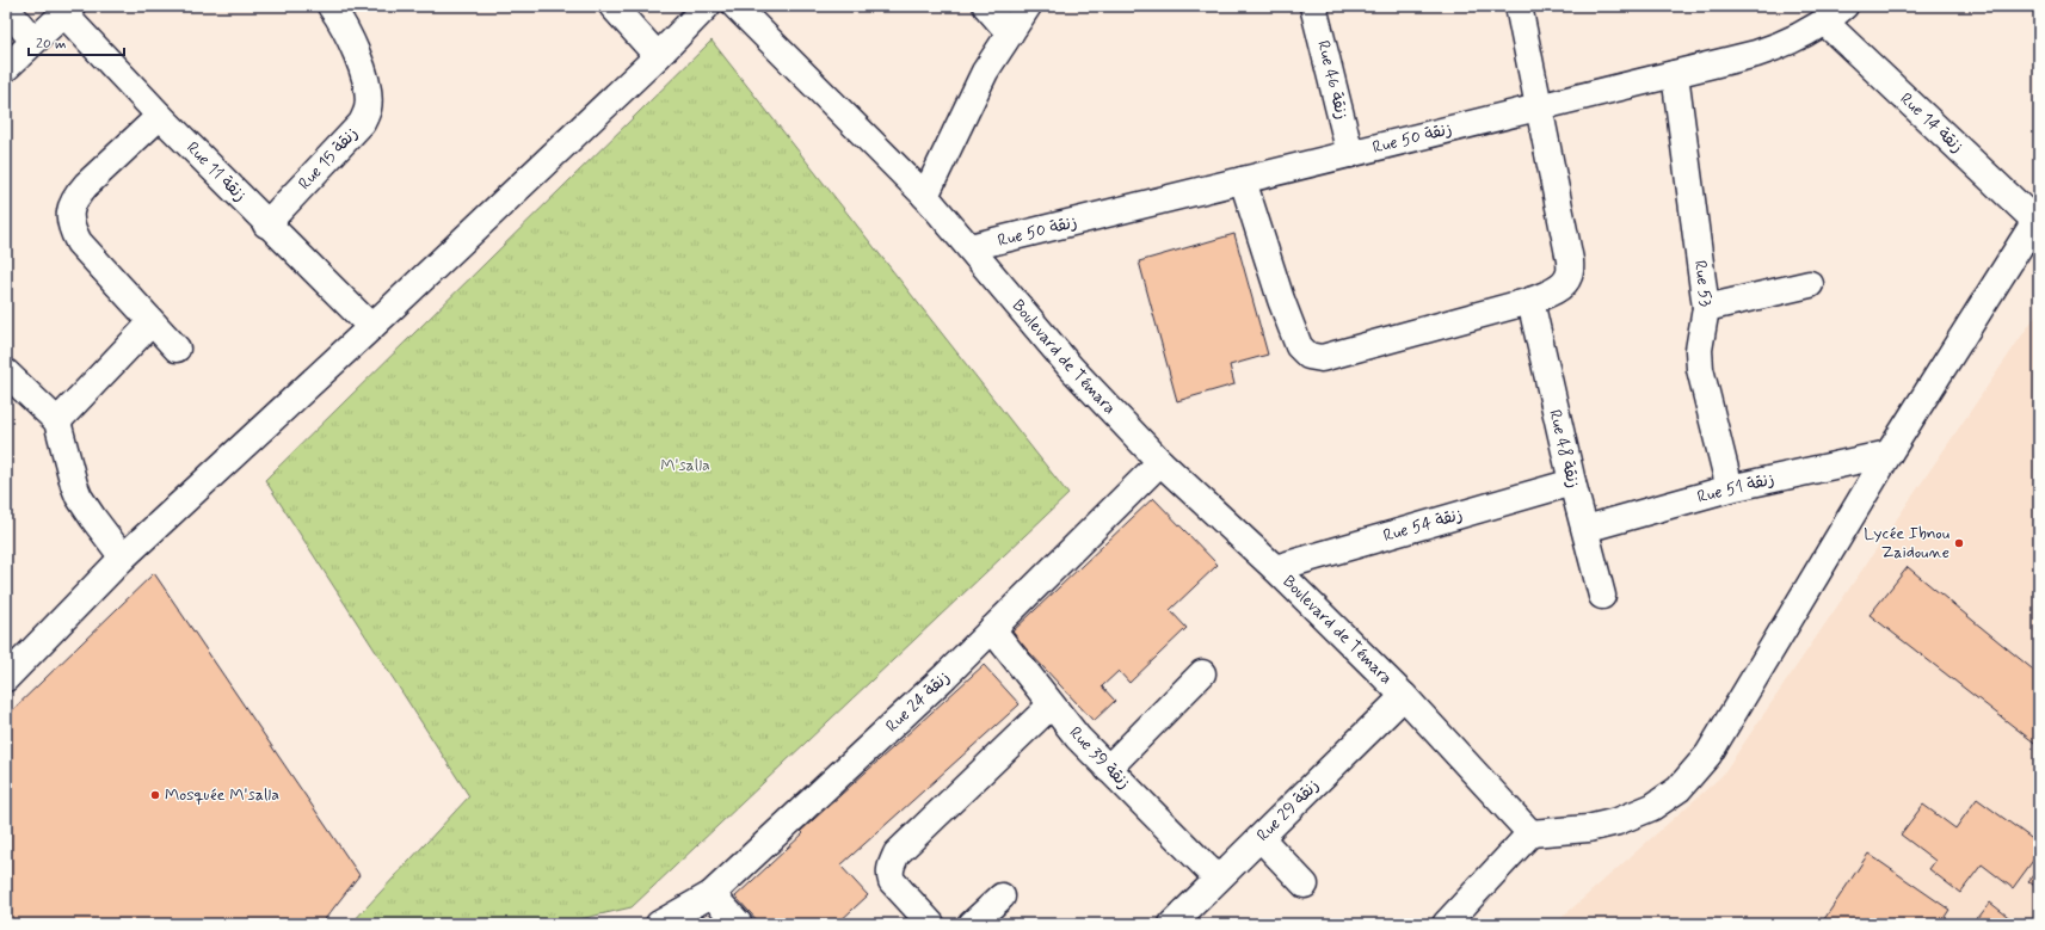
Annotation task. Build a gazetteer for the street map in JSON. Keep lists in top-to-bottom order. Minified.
{"streets":{"street":["Rue 46 زنقة","Rue 14 زنقة","Rue 50 زنقة","Rue 15 زنقة","Rue 11 زنقة","Rue 53","Boulevard de Témara","Rue 48 زنقة","Rue 51 زنقة","Rue 54 زنقة","Rue 24 زنقة","Rue 39 زنقة","Rue 29 زنقة"]},"crossings":[["Rue 46 زنقة","Rue 50 زنقة"],["Rue 14 زنقة","Rue 50 زنقة"],["Rue 50 زنقة","Rue 53"],["Rue 50 زنقة","Boulevard de Témara"],["Rue 15 زنقة","Rue 11 زنقة"],["Rue 53","Rue 51 زنقة"],["Boulevard de Témara","Rue 54 زنقة"],["Boulevard de Témara","Rue 24 زنقة"],["Boulevard de Témara","Rue 29 زنقة"],["Rue 48 زنقة","Rue 51 زنقة"],["Rue 48 زنقة","Rue 54 زنقة"],["Rue 24 زنقة","Rue 39 زنقة"],["Rue 39 زنقة","Rue 29 زنقة"]],"parks":["M'salla"],"places":["Lycée Ibnou Zaidoune","Mosquée M'salla"],"scale_bar":"20 m"}
